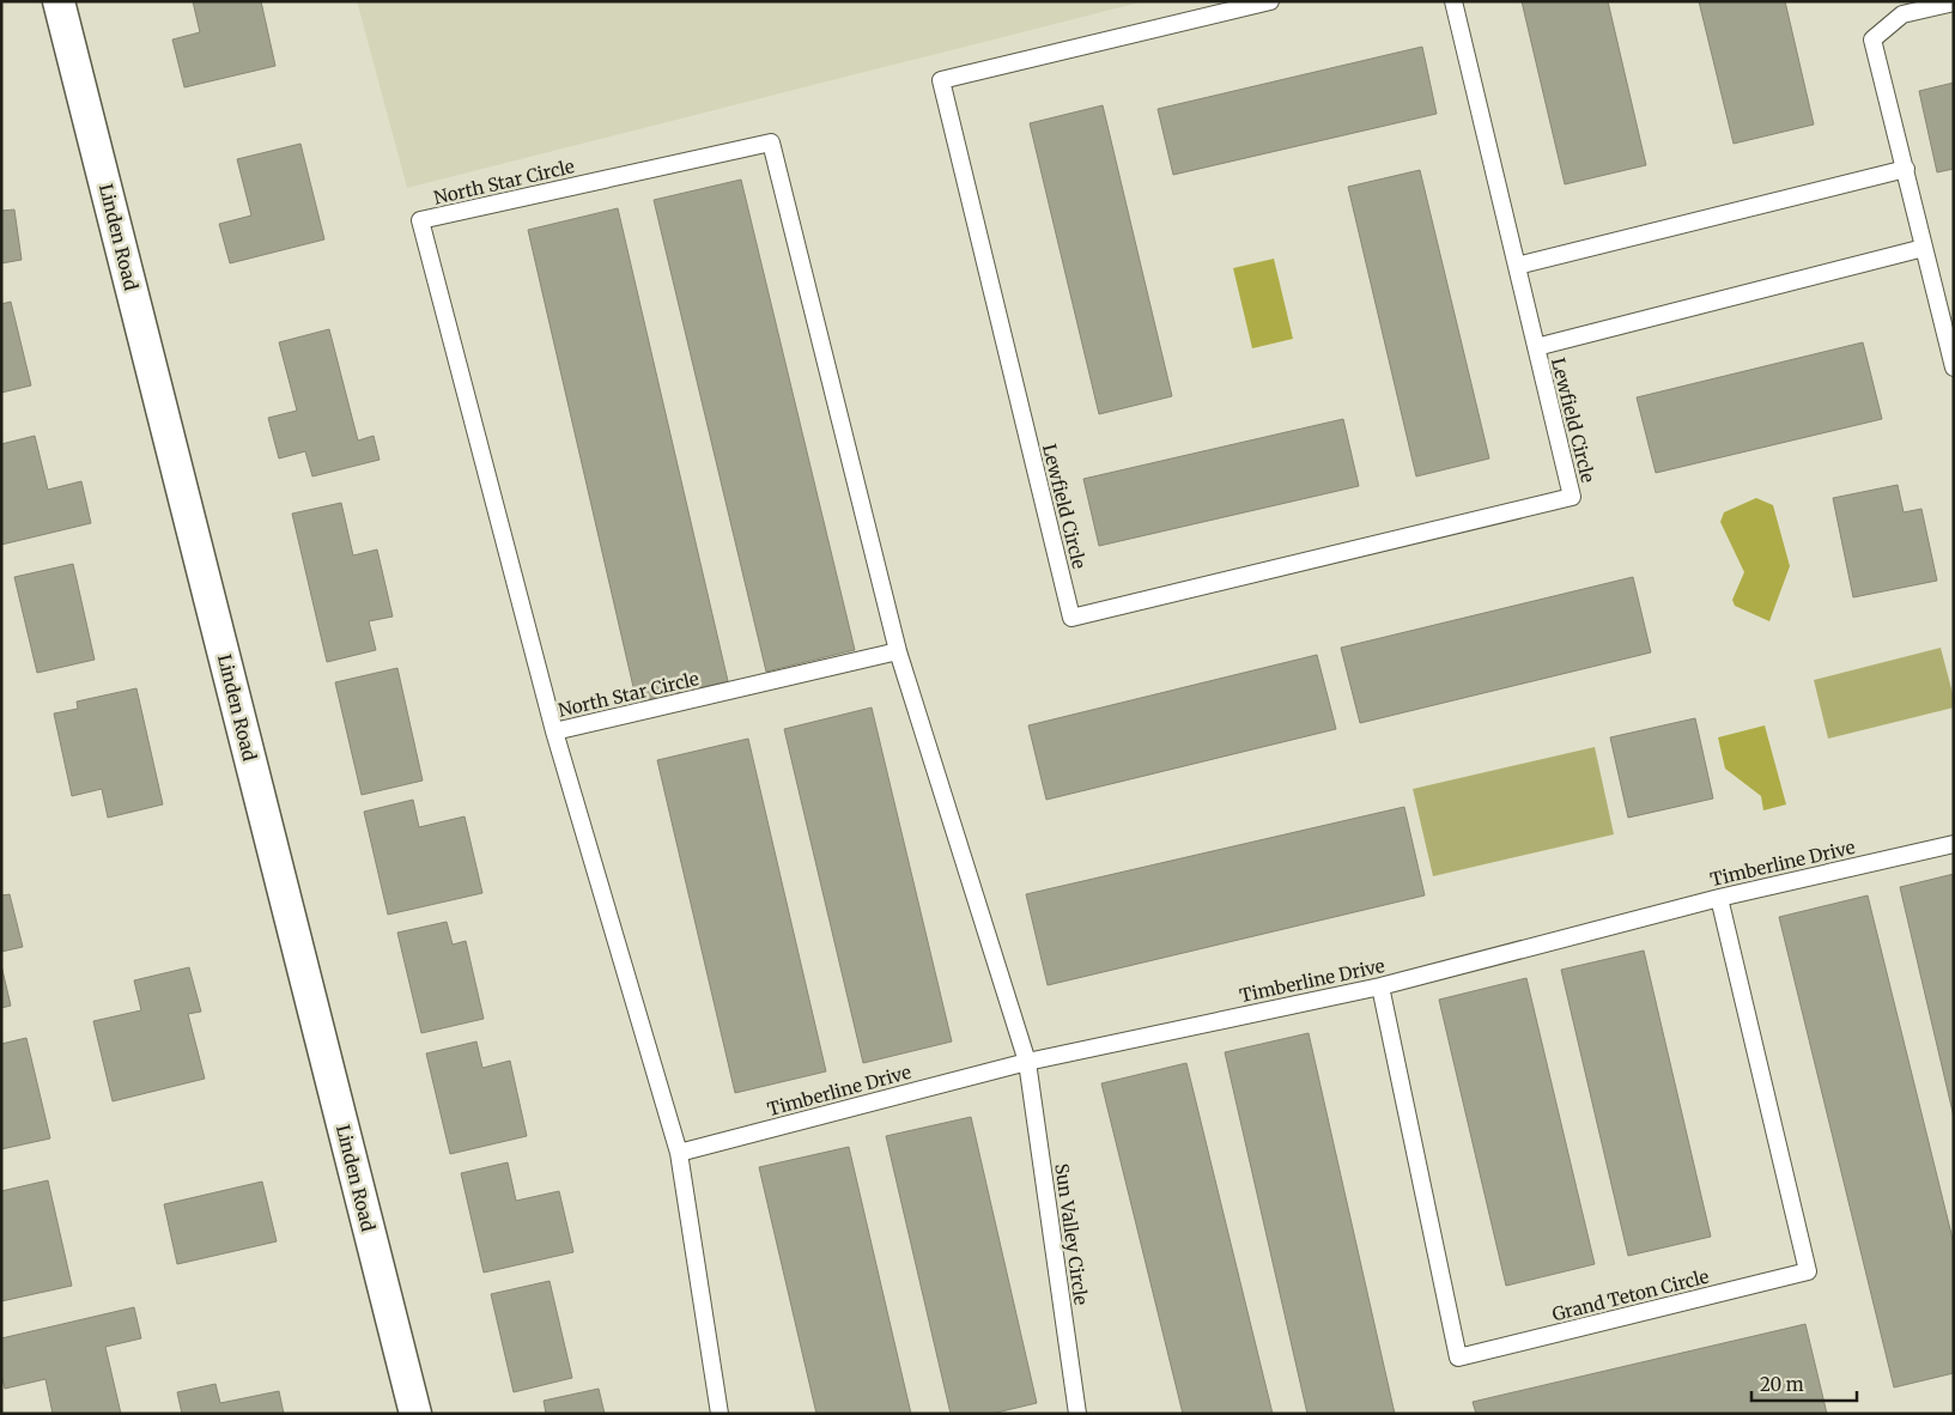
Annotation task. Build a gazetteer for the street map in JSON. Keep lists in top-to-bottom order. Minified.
{"streets":{"street":["Linden Road"],"lane":["North Star Circle","Lewfield Circle","Timberline Drive","Sun Valley Circle","Grand Teton Circle"]},"crossings":[["North Star Circle","Timberline Drive"],["North Star Circle","Sun Valley Circle"],["Timberline Drive","Sun Valley Circle"],["Timberline Drive","Grand Teton Circle"]],"scale_bar":"20 m"}
